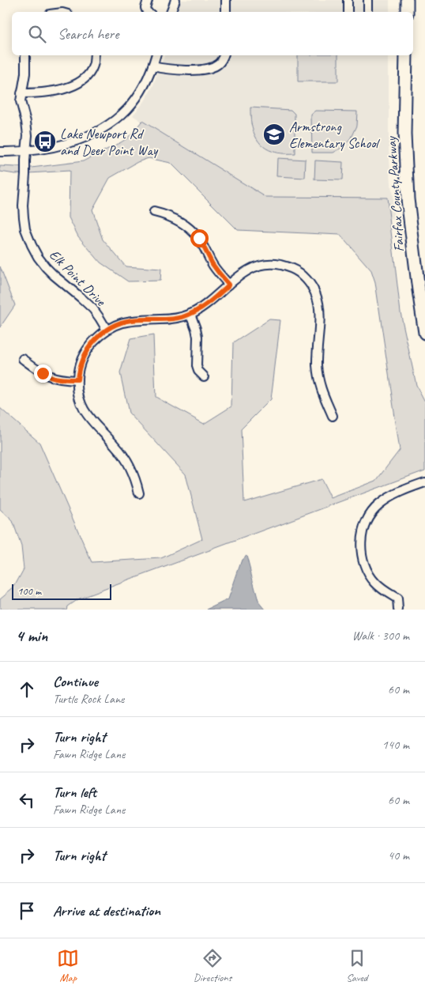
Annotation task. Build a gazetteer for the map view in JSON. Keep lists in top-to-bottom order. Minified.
{"streets":{"highway":["Fairfax County Parkway"],"street":["Elk Point Drive"]},"places":{"school or university":["Armstrong Elementary School"],"bus stop":["Lake Newport Rd and Deer Point Way"]},"scale_bar":"100 m","page":{"search":"Search here","scale":"100 m","heading":["4 min","Walk · 300 m"],"list":[["Continue","Turtle Rock Lane","60 m"],["Turn right","Fawn Ridge Lane","140 m"],["Turn left","Fawn Ridge Lane","60 m"],["Turn right","40 m"],"Arrive at destination"],"nav":["Map","Directions","Saved"]}}
